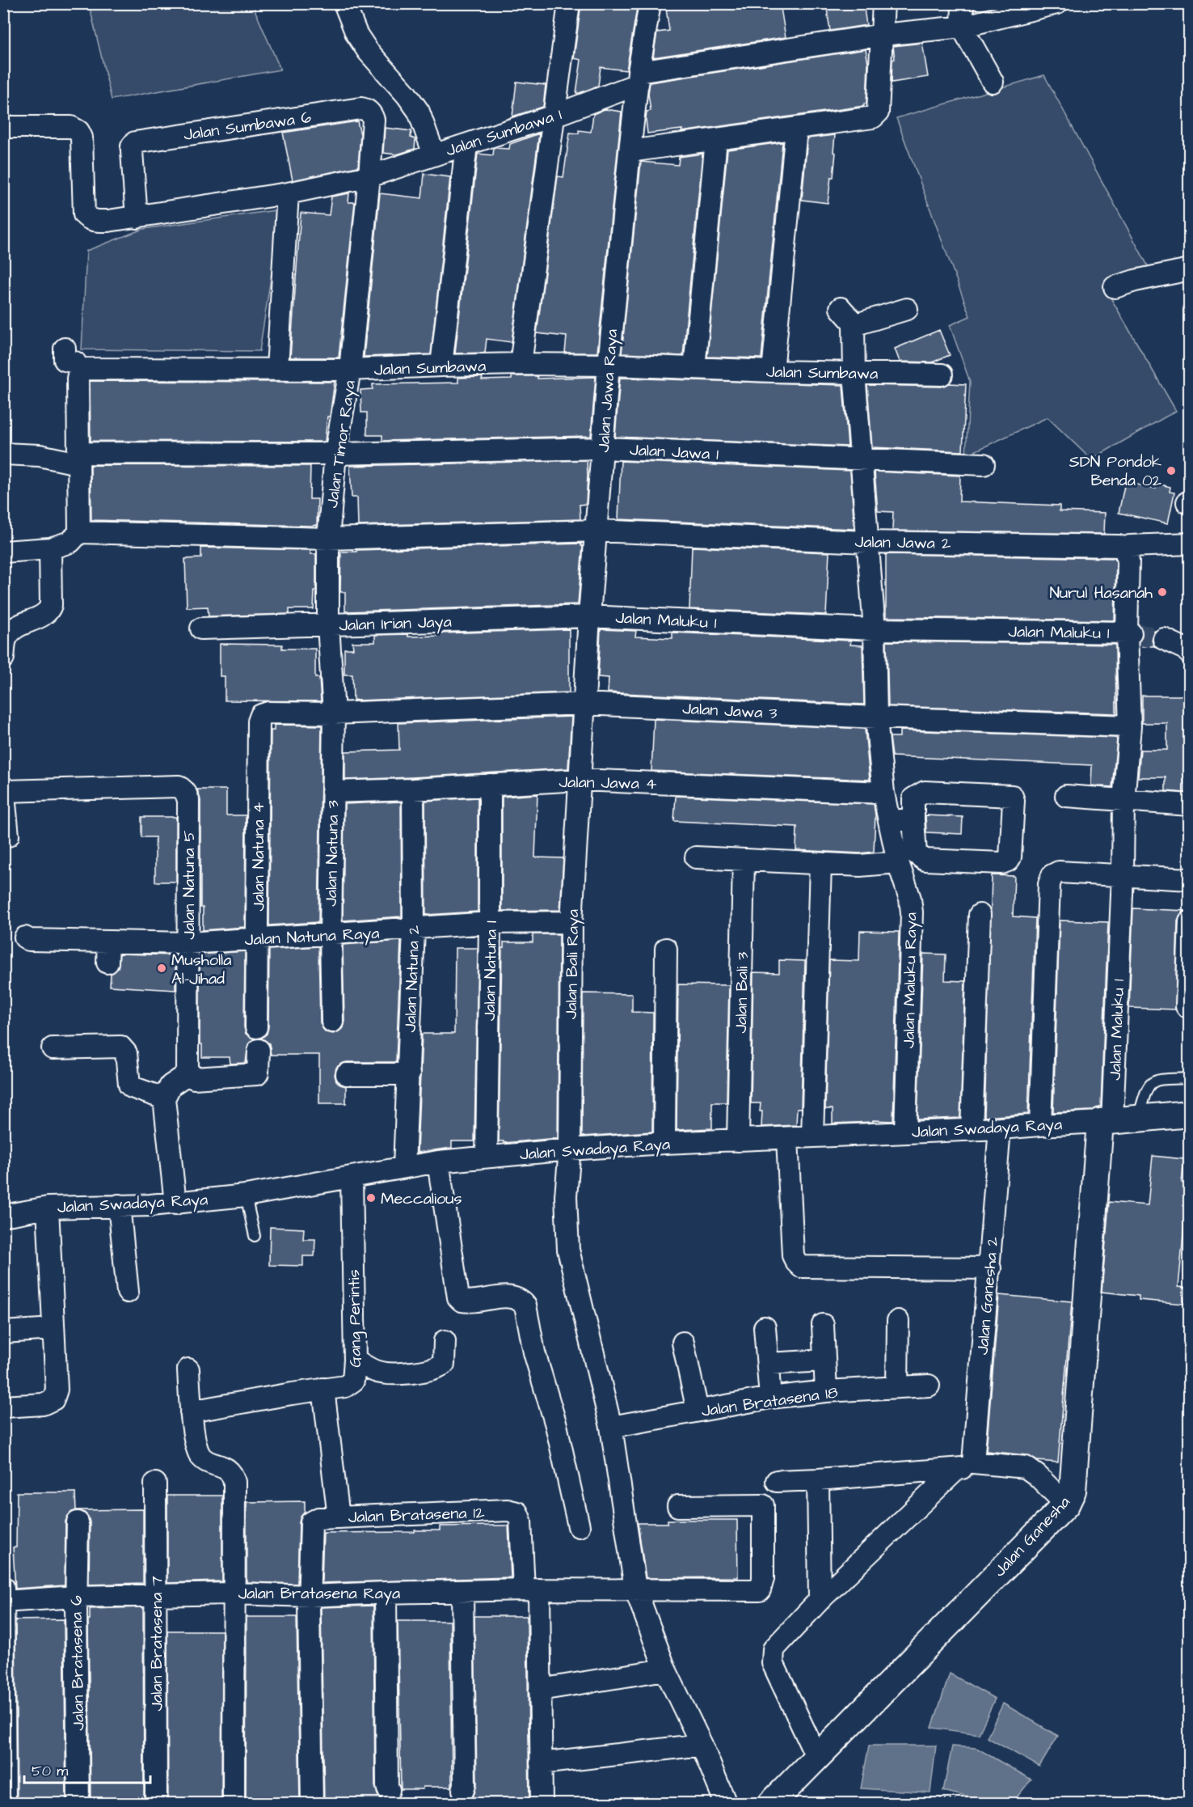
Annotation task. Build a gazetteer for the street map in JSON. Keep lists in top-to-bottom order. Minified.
{"streets":{"street":["Jalan Sumbawa 6","Jalan Sumbawa 1","Jalan Sumbawa","Jalan Jawa Raya","Jalan Timor Raya","Jalan Jawa 1","Jalan Jawa 2","Jalan Maluku 1","Jalan Irian Jaya","Jalan Jawa 3","Jalan Jawa 4","Jalan Natuna 3","Jalan Natuna 4","Jalan Natuna 5","Jalan Natuna Raya","Jalan Bali Raya","Jalan Natuna I","Jalan Natuna 2","Jalan Maluku Raya","Jalan Bali 3","Jalan Swadaya Raya","Jalan Ganesha 2","Gang Perintis","Jalan Bratasena 18","Jalan Bratasena 12","Jalan Ganesha","Jalan Bratasena Raya","Jalan Bratasena 7","Jalan Bratasena 6"]},"crossings":[["Jalan Sumbawa 6","Jalan Sumbawa 1"],["Jalan Sumbawa 6","Jalan Timor Raya"],["Jalan Sumbawa 1","Jalan Jawa Raya"],["Jalan Sumbawa 1","Jalan Timor Raya"],["Jalan Sumbawa","Jalan Jawa Raya"],["Jalan Sumbawa","Jalan Timor Raya"],["Jalan Jawa Raya","Jalan Jawa 1"],["Jalan Jawa Raya","Jalan Jawa 2"],["Jalan Jawa Raya","Jalan Maluku 1"],["Jalan Jawa Raya","Jalan Irian Jaya"],["Jalan Jawa Raya","Jalan Jawa 3"],["Jalan Jawa Raya","Jalan Jawa 4"],["Jalan Jawa Raya","Jalan Bali Raya"],["Jalan Timor Raya","Jalan Jawa 1"],["Jalan Timor Raya","Jalan Jawa 2"],["Jalan Timor Raya","Jalan Irian Jaya"],["Jalan Timor Raya","Jalan Jawa 3"],["Jalan Timor Raya","Jalan Natuna 3"],["Jalan Maluku 1","Jalan Irian Jaya"],["Jalan Maluku 1","Jalan Jawa 3"],["Jalan Maluku 1","Jalan Maluku Raya"],["Jalan Maluku 1","Jalan Swadaya Raya"],["Jalan Maluku 1","Jalan Ganesha"],["Jalan Jawa 3","Jalan Natuna 3"],["Jalan Jawa 3","Jalan Natuna 4"],["Jalan Jawa 3","Jalan Maluku Raya"],["Jalan Jawa 4","Jalan Natuna 3"],["Jalan Jawa 4","Jalan Bali Raya"],["Jalan Jawa 4","Jalan Natuna I"],["Jalan Jawa 4","Jalan Natuna 2"],["Jalan Jawa 4","Jalan Maluku Raya"],["Jalan Natuna 3","Jalan Natuna Raya"],["Jalan Natuna 4","Jalan Natuna Raya"],["Jalan Natuna 5","Jalan Natuna Raya"],["Jalan Natuna Raya","Jalan Bali Raya"],["Jalan Natuna Raya","Jalan Natuna I"],["Jalan Natuna Raya","Jalan Natuna 2"],["Jalan Bali Raya","Jalan Swadaya Raya"],["Jalan Natuna I","Jalan Swadaya Raya"],["Jalan Natuna 2","Jalan Swadaya Raya"],["Jalan Maluku Raya","Jalan Swadaya Raya"],["Jalan Bali 3","Jalan Swadaya Raya"],["Jalan Swadaya Raya","Jalan Ganesha 2"],["Jalan Swadaya Raya","Gang Perintis"],["Jalan Swadaya Raya","Jalan Ganesha"],["Jalan Bratasena 12","Jalan Bratasena Raya"],["Jalan Bratasena Raya","Jalan Bratasena 7"],["Jalan Bratasena Raya","Jalan Bratasena 6"]],"places":["SDN Pondok Benda 02","Nurul Hasanah","Musholla Al-Jihad","Meccalious"],"scale_bar":"50 m"}
